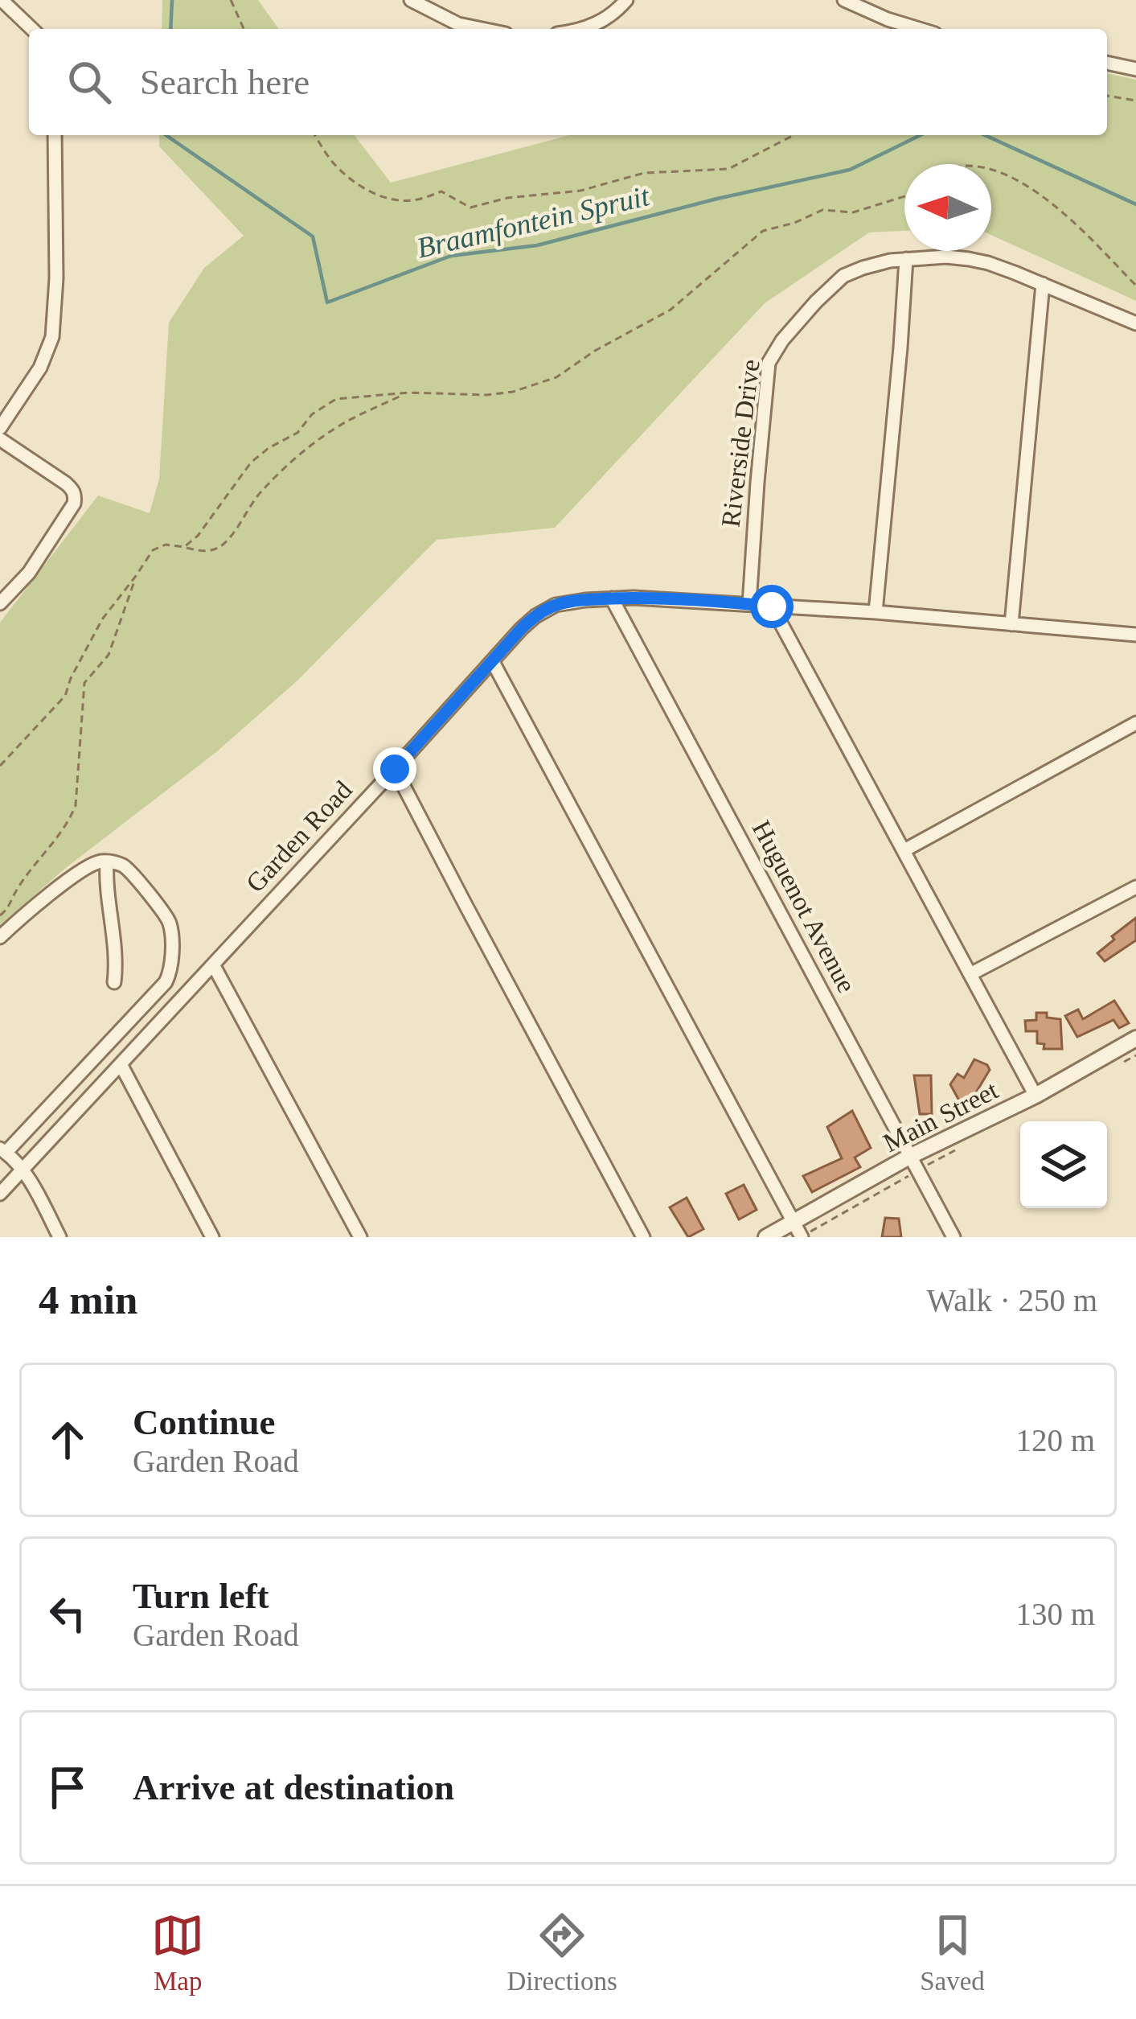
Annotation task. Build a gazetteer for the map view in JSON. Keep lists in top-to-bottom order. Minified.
{"streets":{"street":["Riverside Drive","Garden Road","Huguenot Avenue","Main Street"]},"crossings":[["Riverside Drive","Garden Road"],["Garden Road","Huguenot Avenue"],["Huguenot Avenue","Main Street"]],"water":["Braamfontein Spruit"],"north":"left","page":{"search":"Search here","heading":["4 min","Walk · 250 m"],"list":[["Continue","Garden Road","120 m"],["Turn left","Garden Road","130 m"],"Arrive at destination"],"nav":["Map","Directions","Saved"]}}
